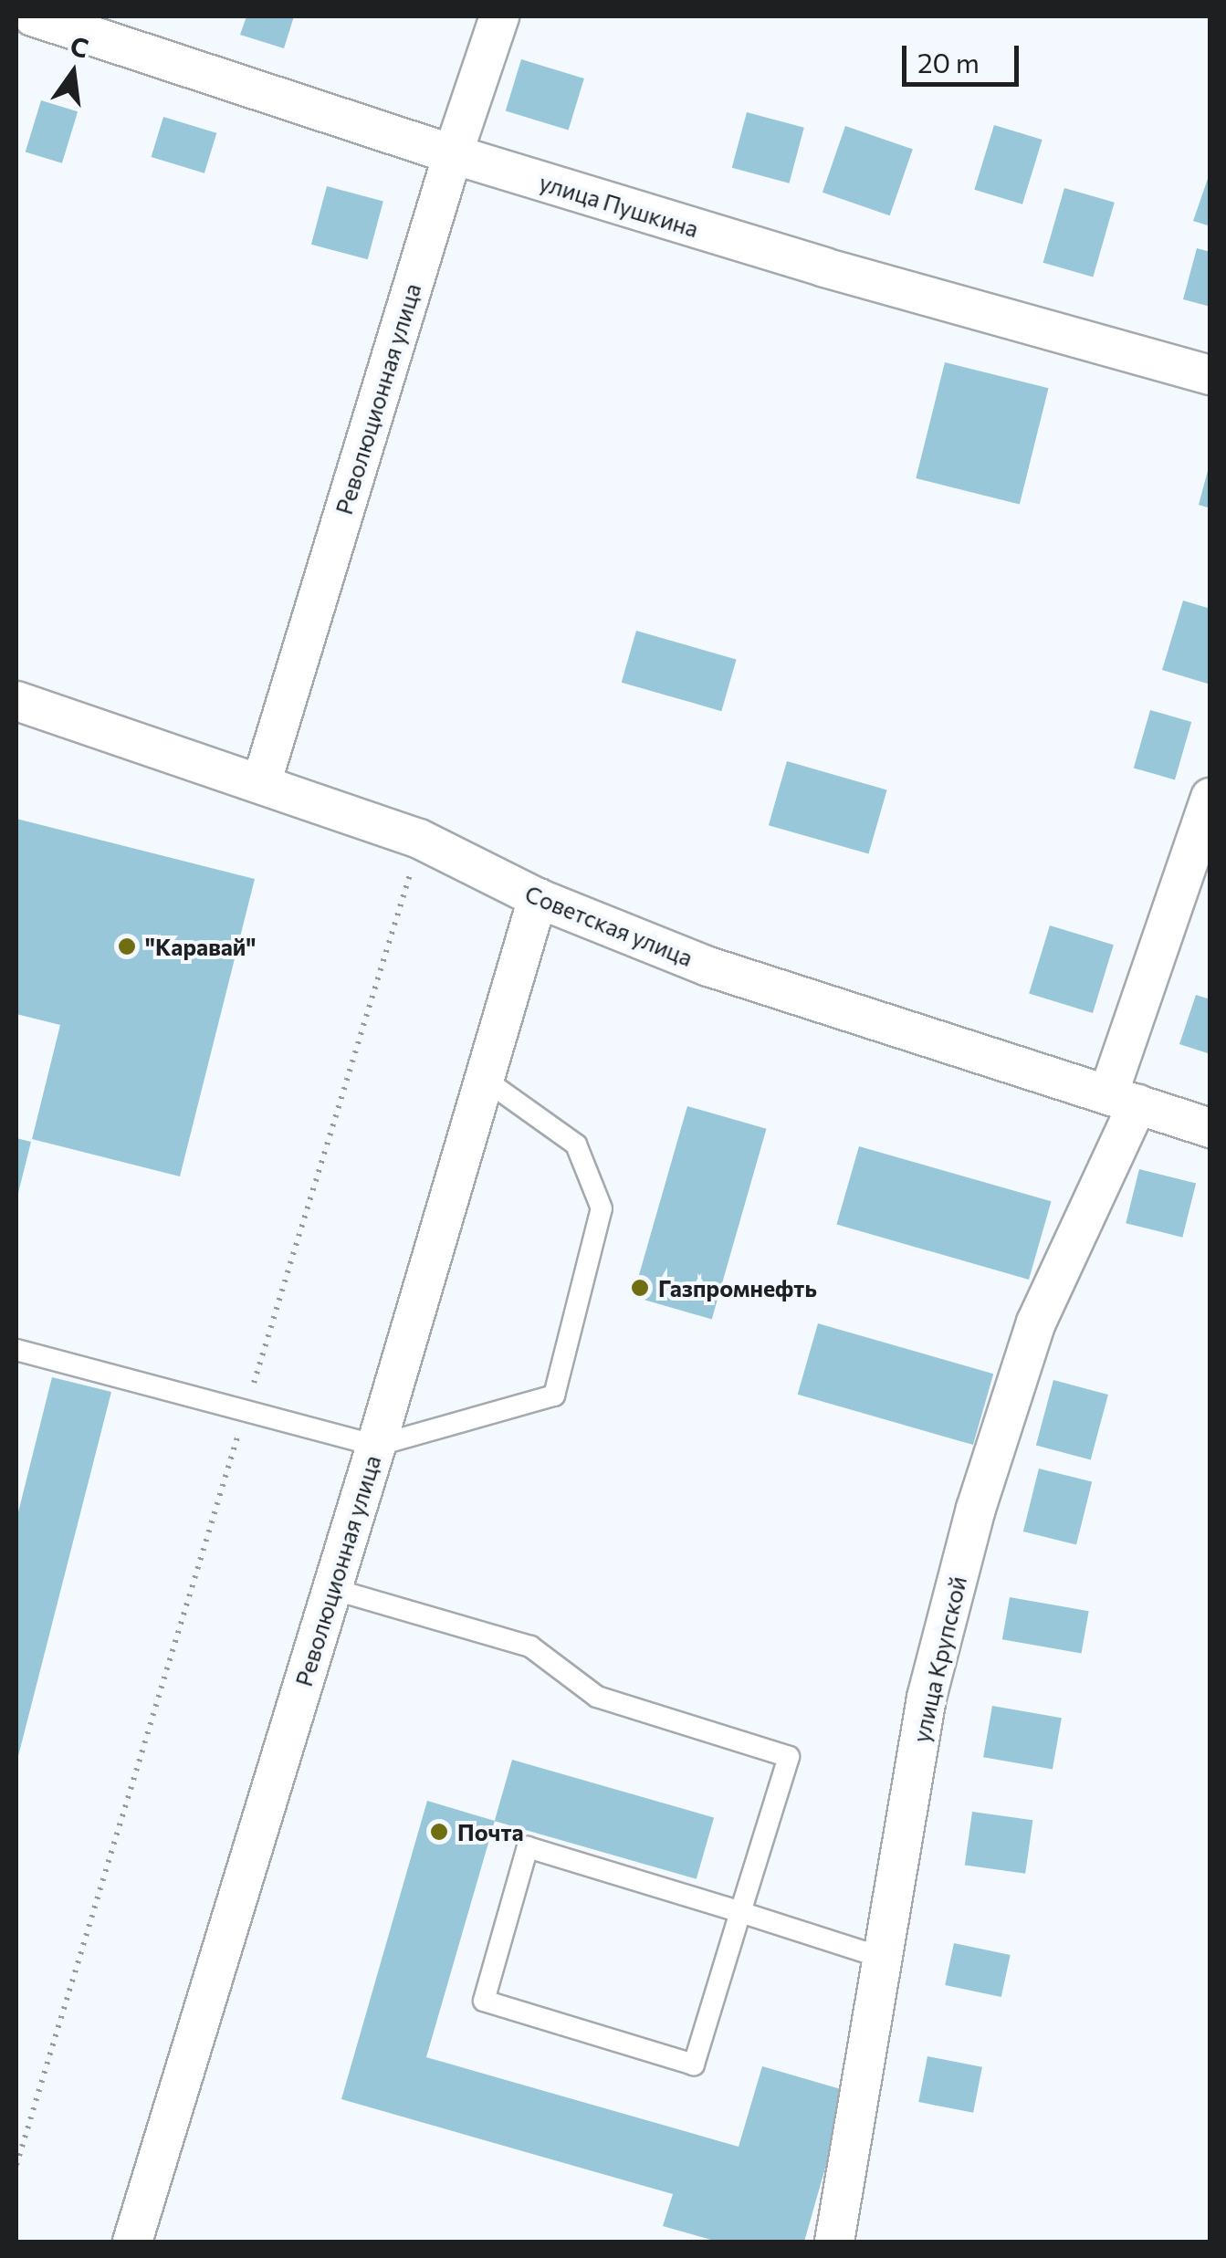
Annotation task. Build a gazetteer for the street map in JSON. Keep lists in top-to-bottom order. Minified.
{"streets":{"street":["улица Пушкина","Революционная улица","Советская улица","улица Крупской"]},"crossings":[["улица Пушкина","Революционная улица"],["Революционная улица","Советская улица"],["Советская улица","улица Крупской"]],"places":["\"Каравай\"","Газпромнефть","Почта"],"scale_bar":"20 m","north":"top"}
